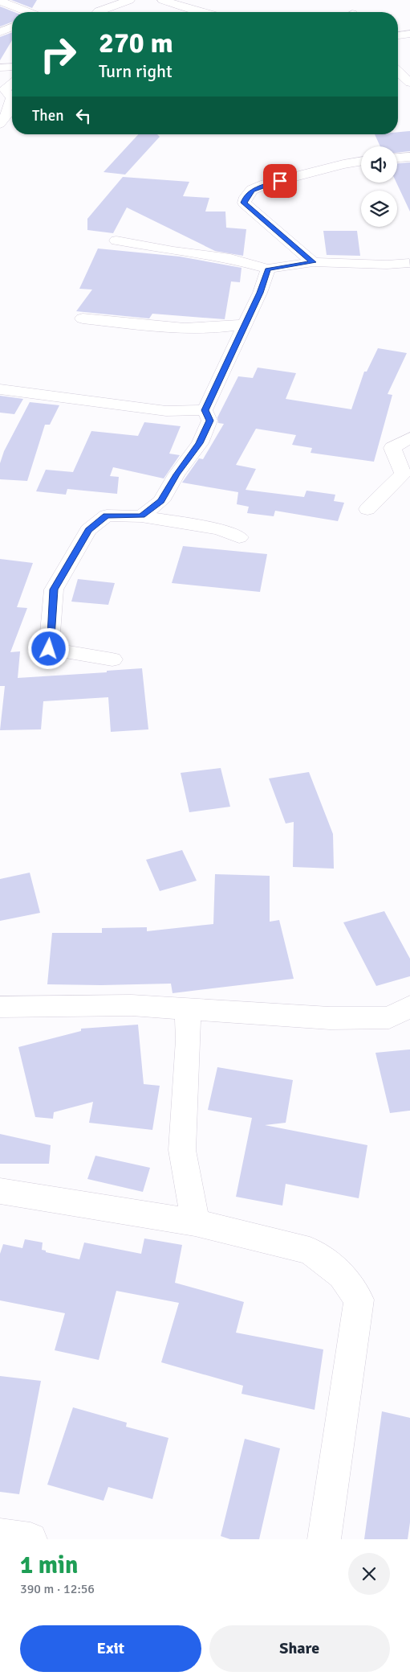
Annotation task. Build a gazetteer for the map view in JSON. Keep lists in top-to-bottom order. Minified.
{"page":{"turn":["270 m","Turn right"],"then":"Then","heading":["1 min","390 m · 12:56"],"buttons":["Exit","Share"]}}
